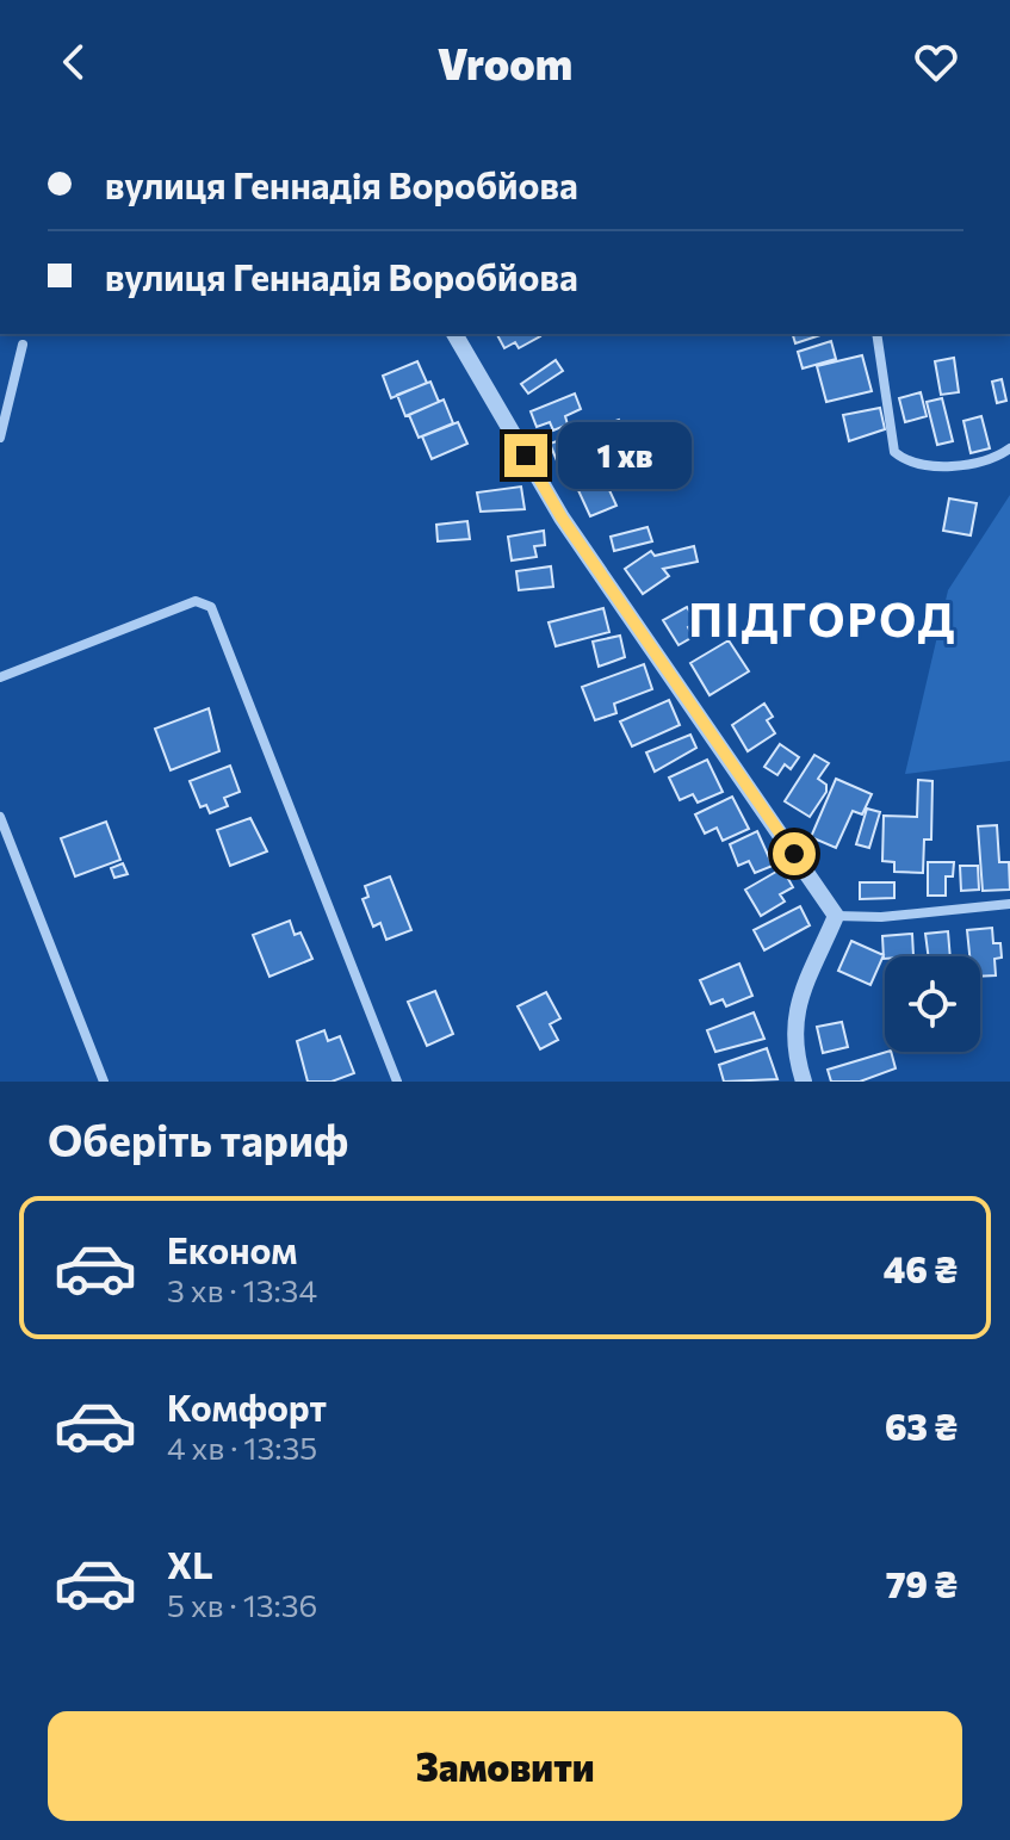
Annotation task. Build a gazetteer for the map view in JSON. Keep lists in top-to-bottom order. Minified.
{"districts":["ПІДГОРОД"],"page":{"header":"Vroom","banner":["вулиця Геннадія Воробйова","вулиця Геннадія Воробйова"],"bubble":"1 хв","heading":"Оберіть тариф","list":[{"name":"Економ","note":"3 хв · 13:34","value":"46 ₴"},{"name":"Комфорт","note":"4 хв · 13:35","value":"63 ₴"},{"name":"XL","note":"5 хв · 13:36","value":"79 ₴"}],"buttons":"Замовити"}}
